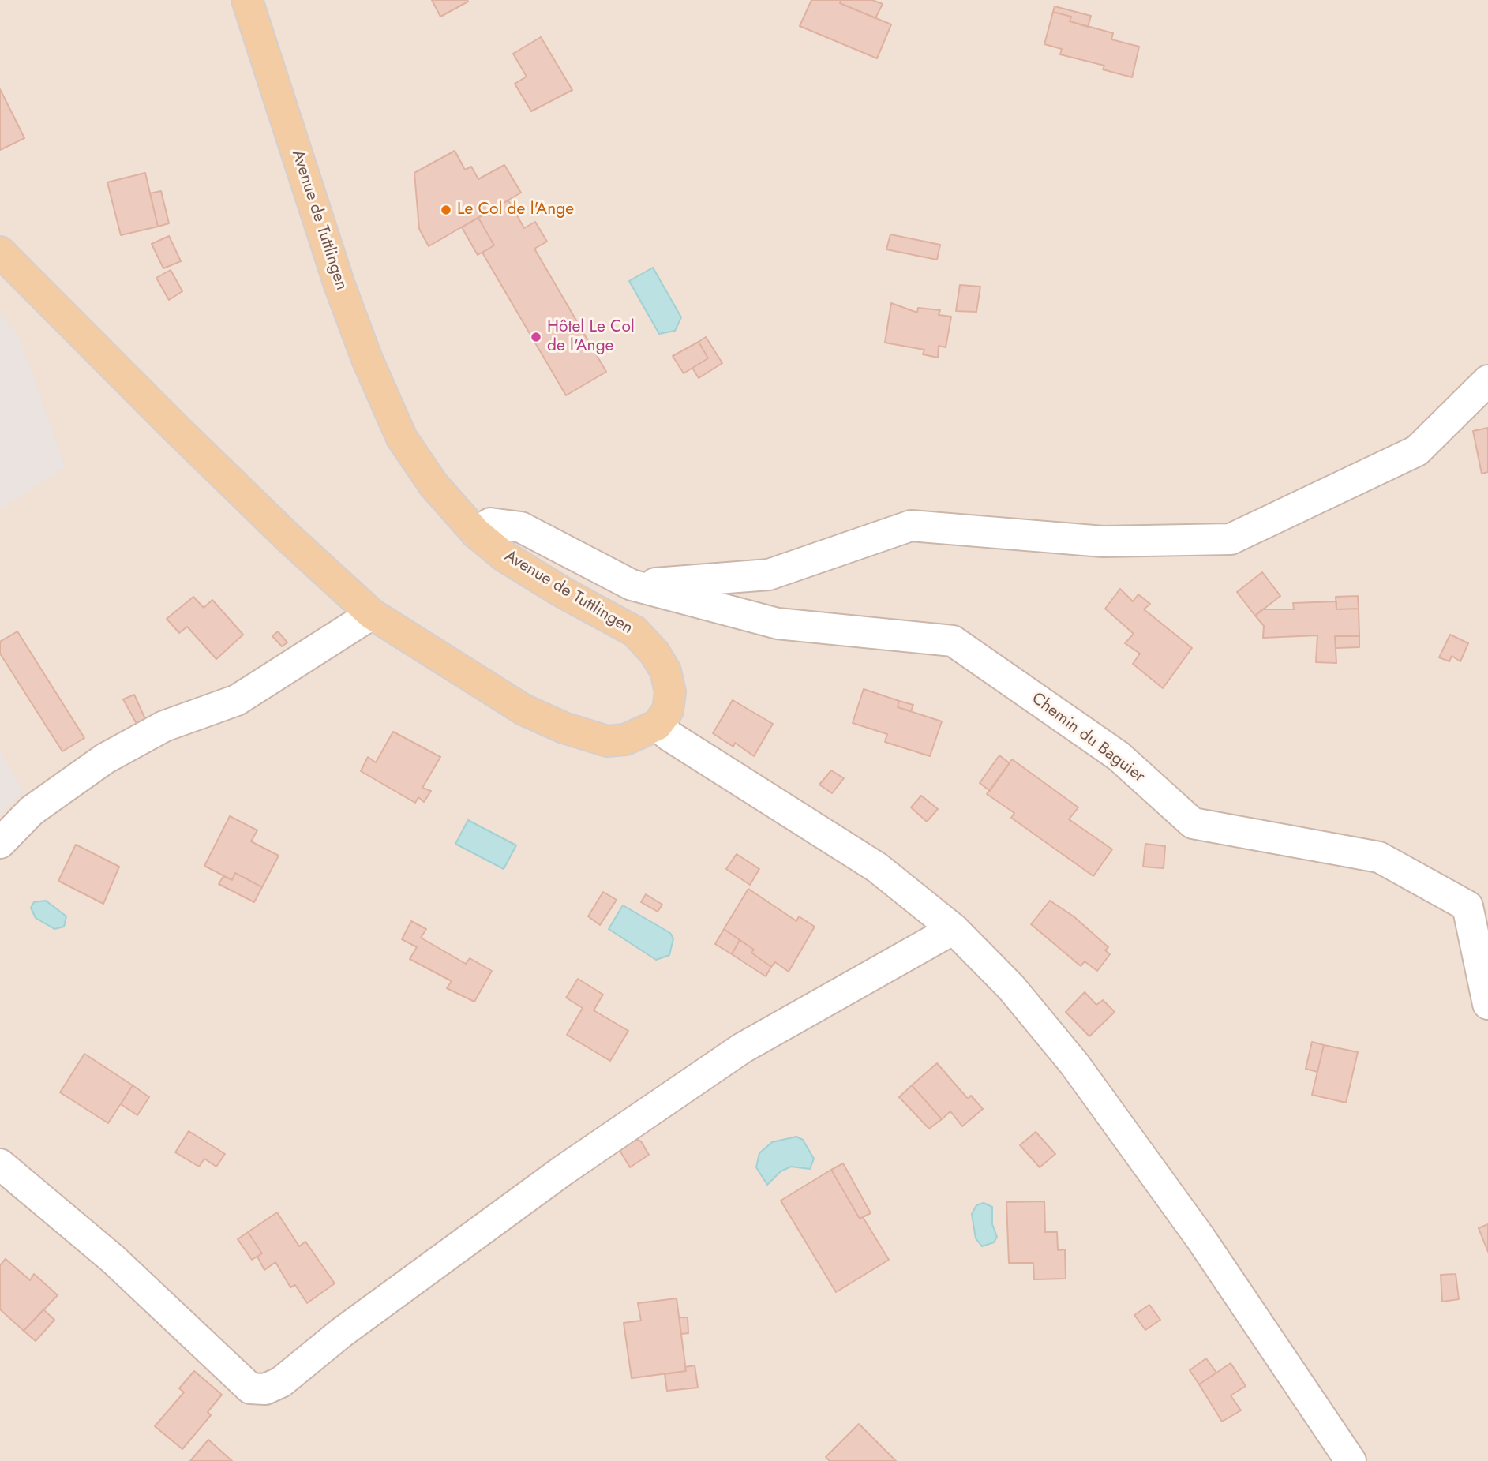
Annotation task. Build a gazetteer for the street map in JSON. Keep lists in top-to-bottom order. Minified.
{"streets":{"main road":["Avenue de Tuttlingen"],"street":["Chemin du Baguier"]},"crossings":[["Avenue de Tuttlingen","Chemin du Baguier"]],"places":["Le Col de l'Ange","Hôtel Le Col de l'Ange"]}
